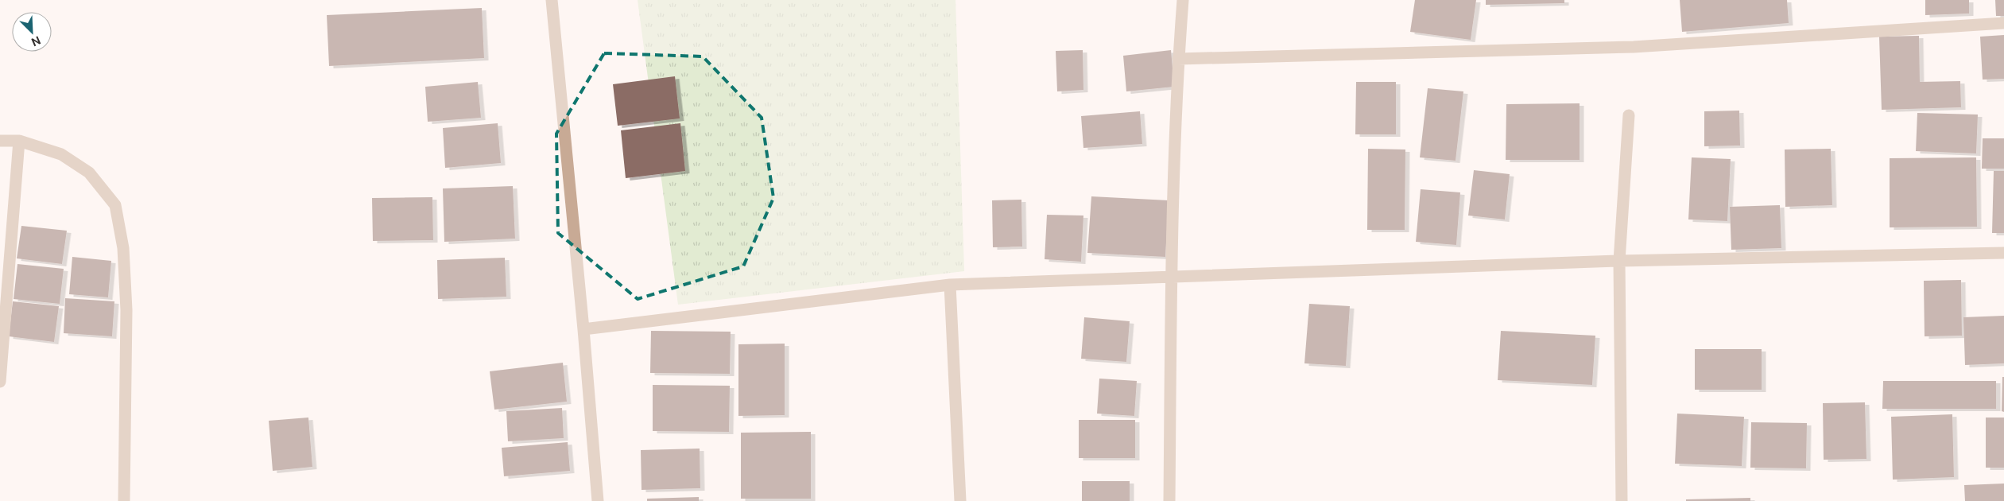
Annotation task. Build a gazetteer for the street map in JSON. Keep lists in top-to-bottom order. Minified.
{"north":"bottom right"}
